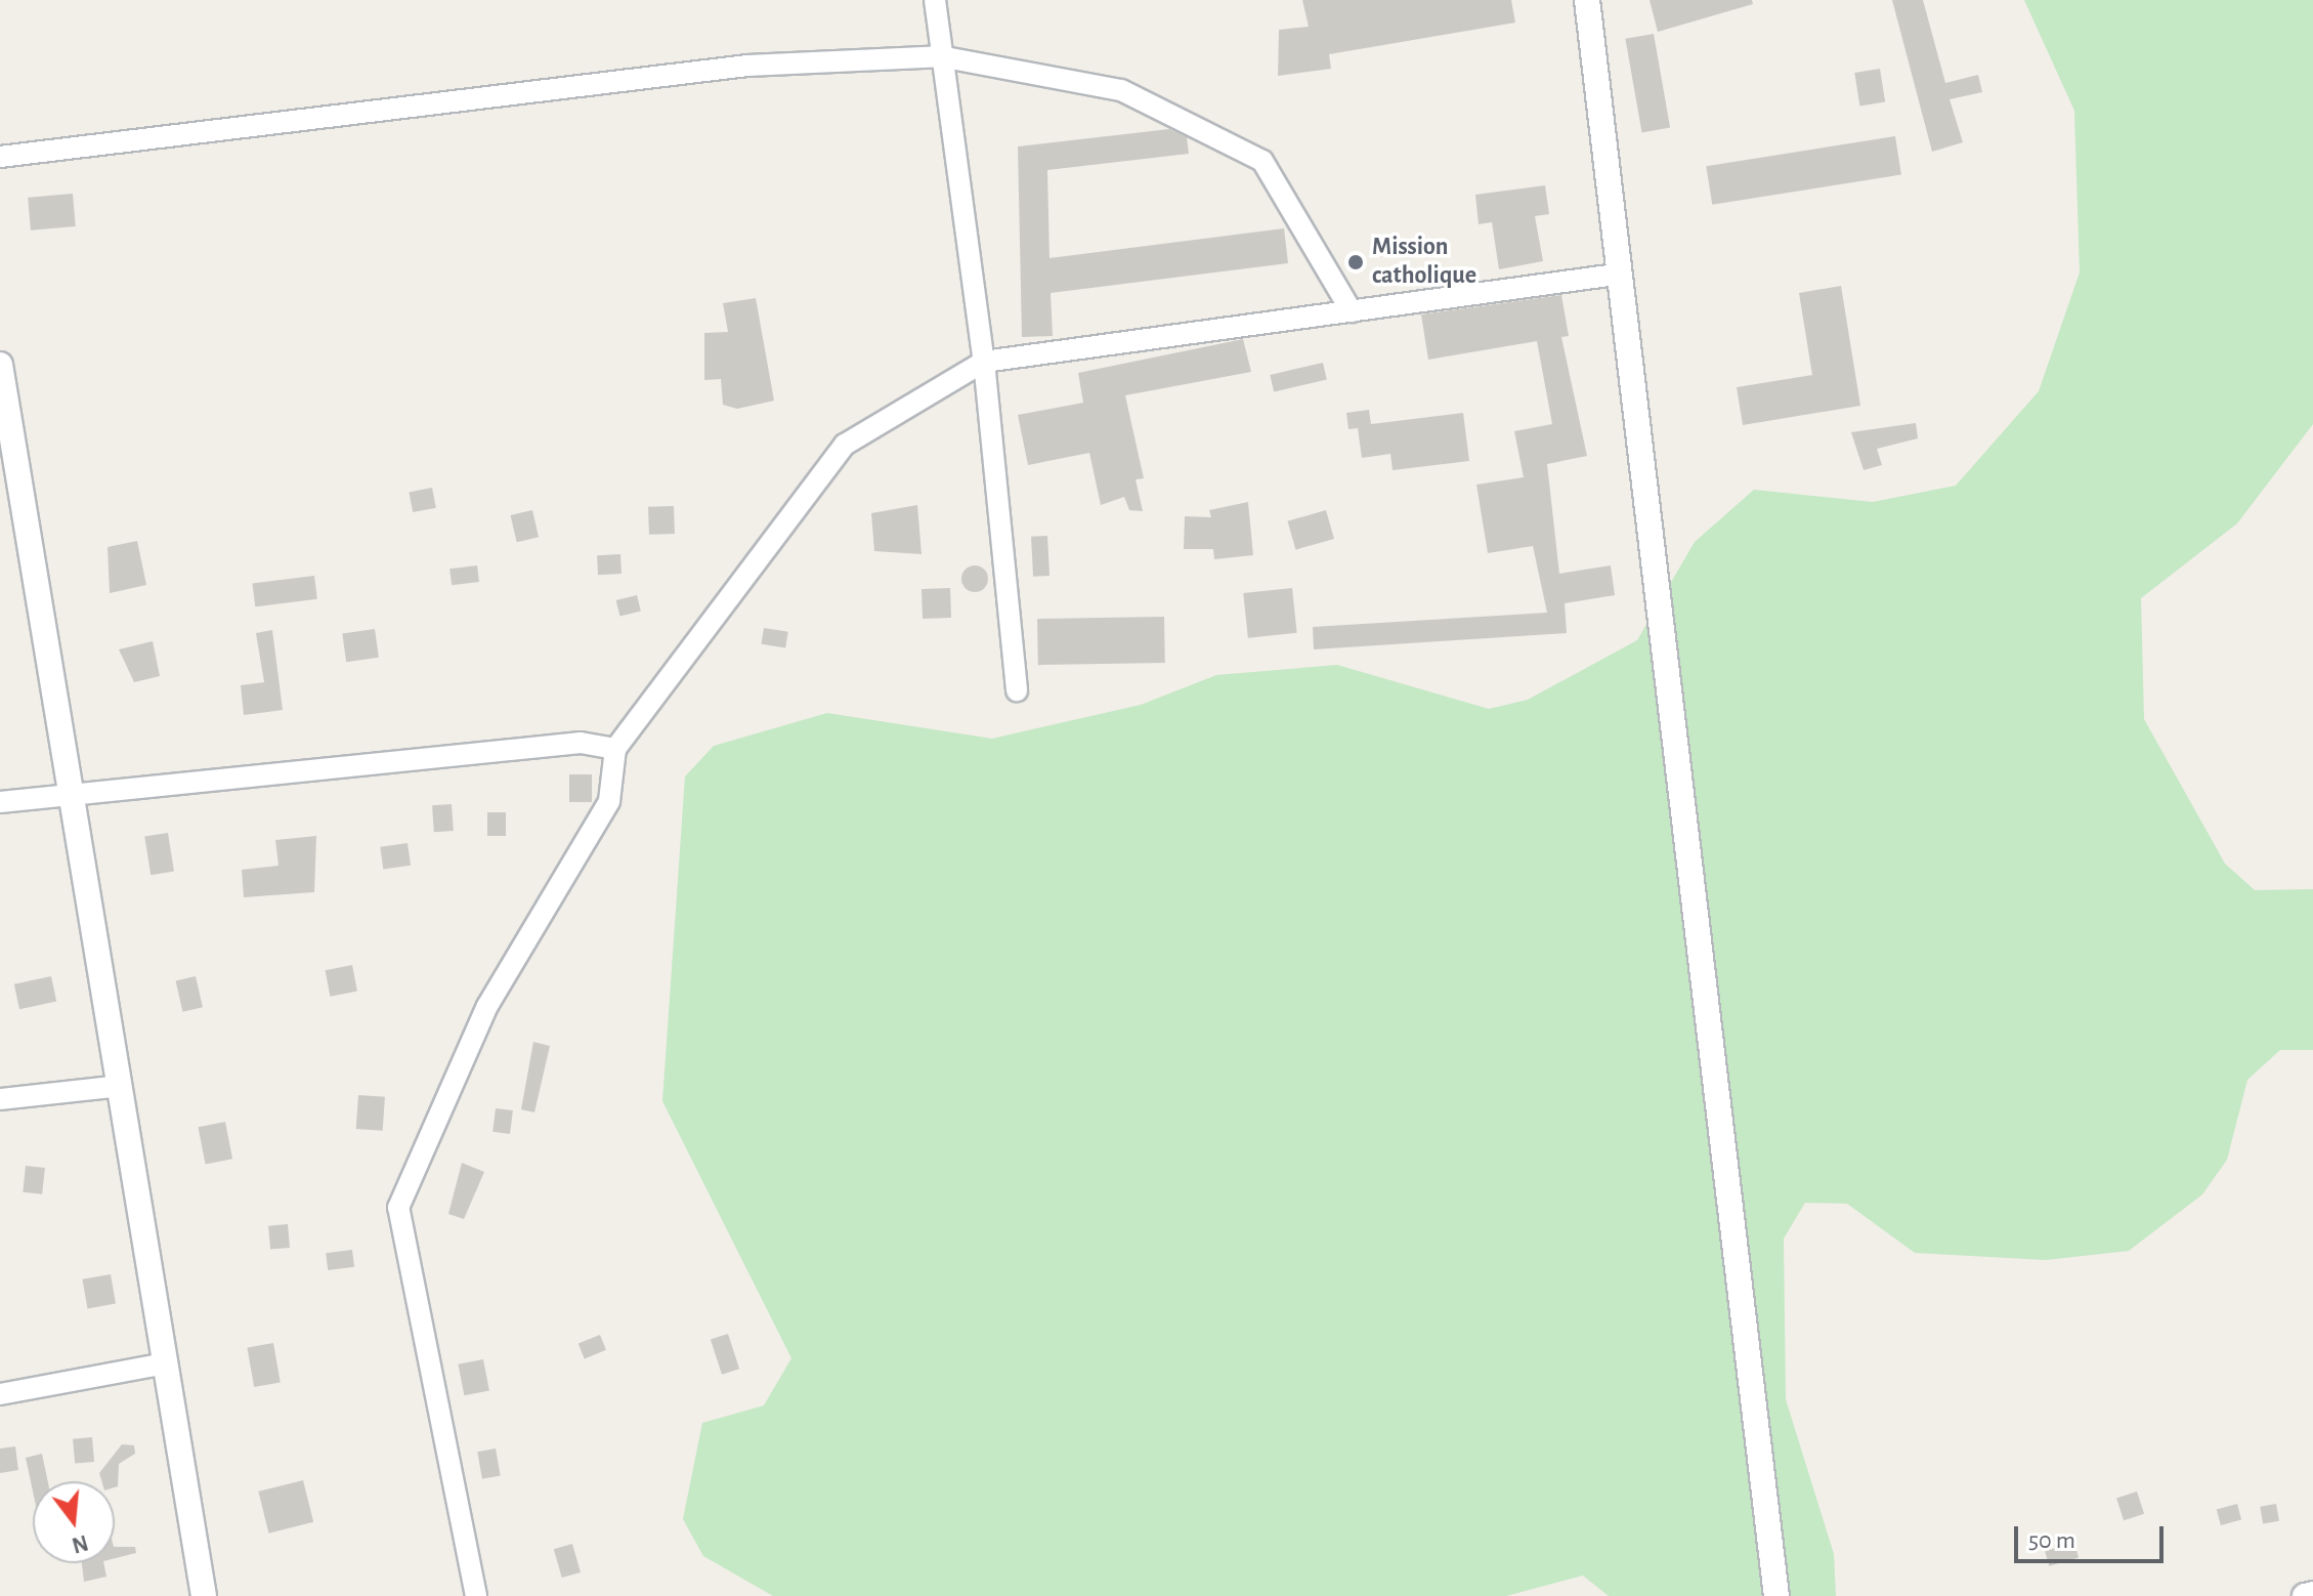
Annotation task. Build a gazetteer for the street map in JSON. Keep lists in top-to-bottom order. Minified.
{"places":["Mission catholique"],"scale_bar":"50 m","north":"bottom"}
